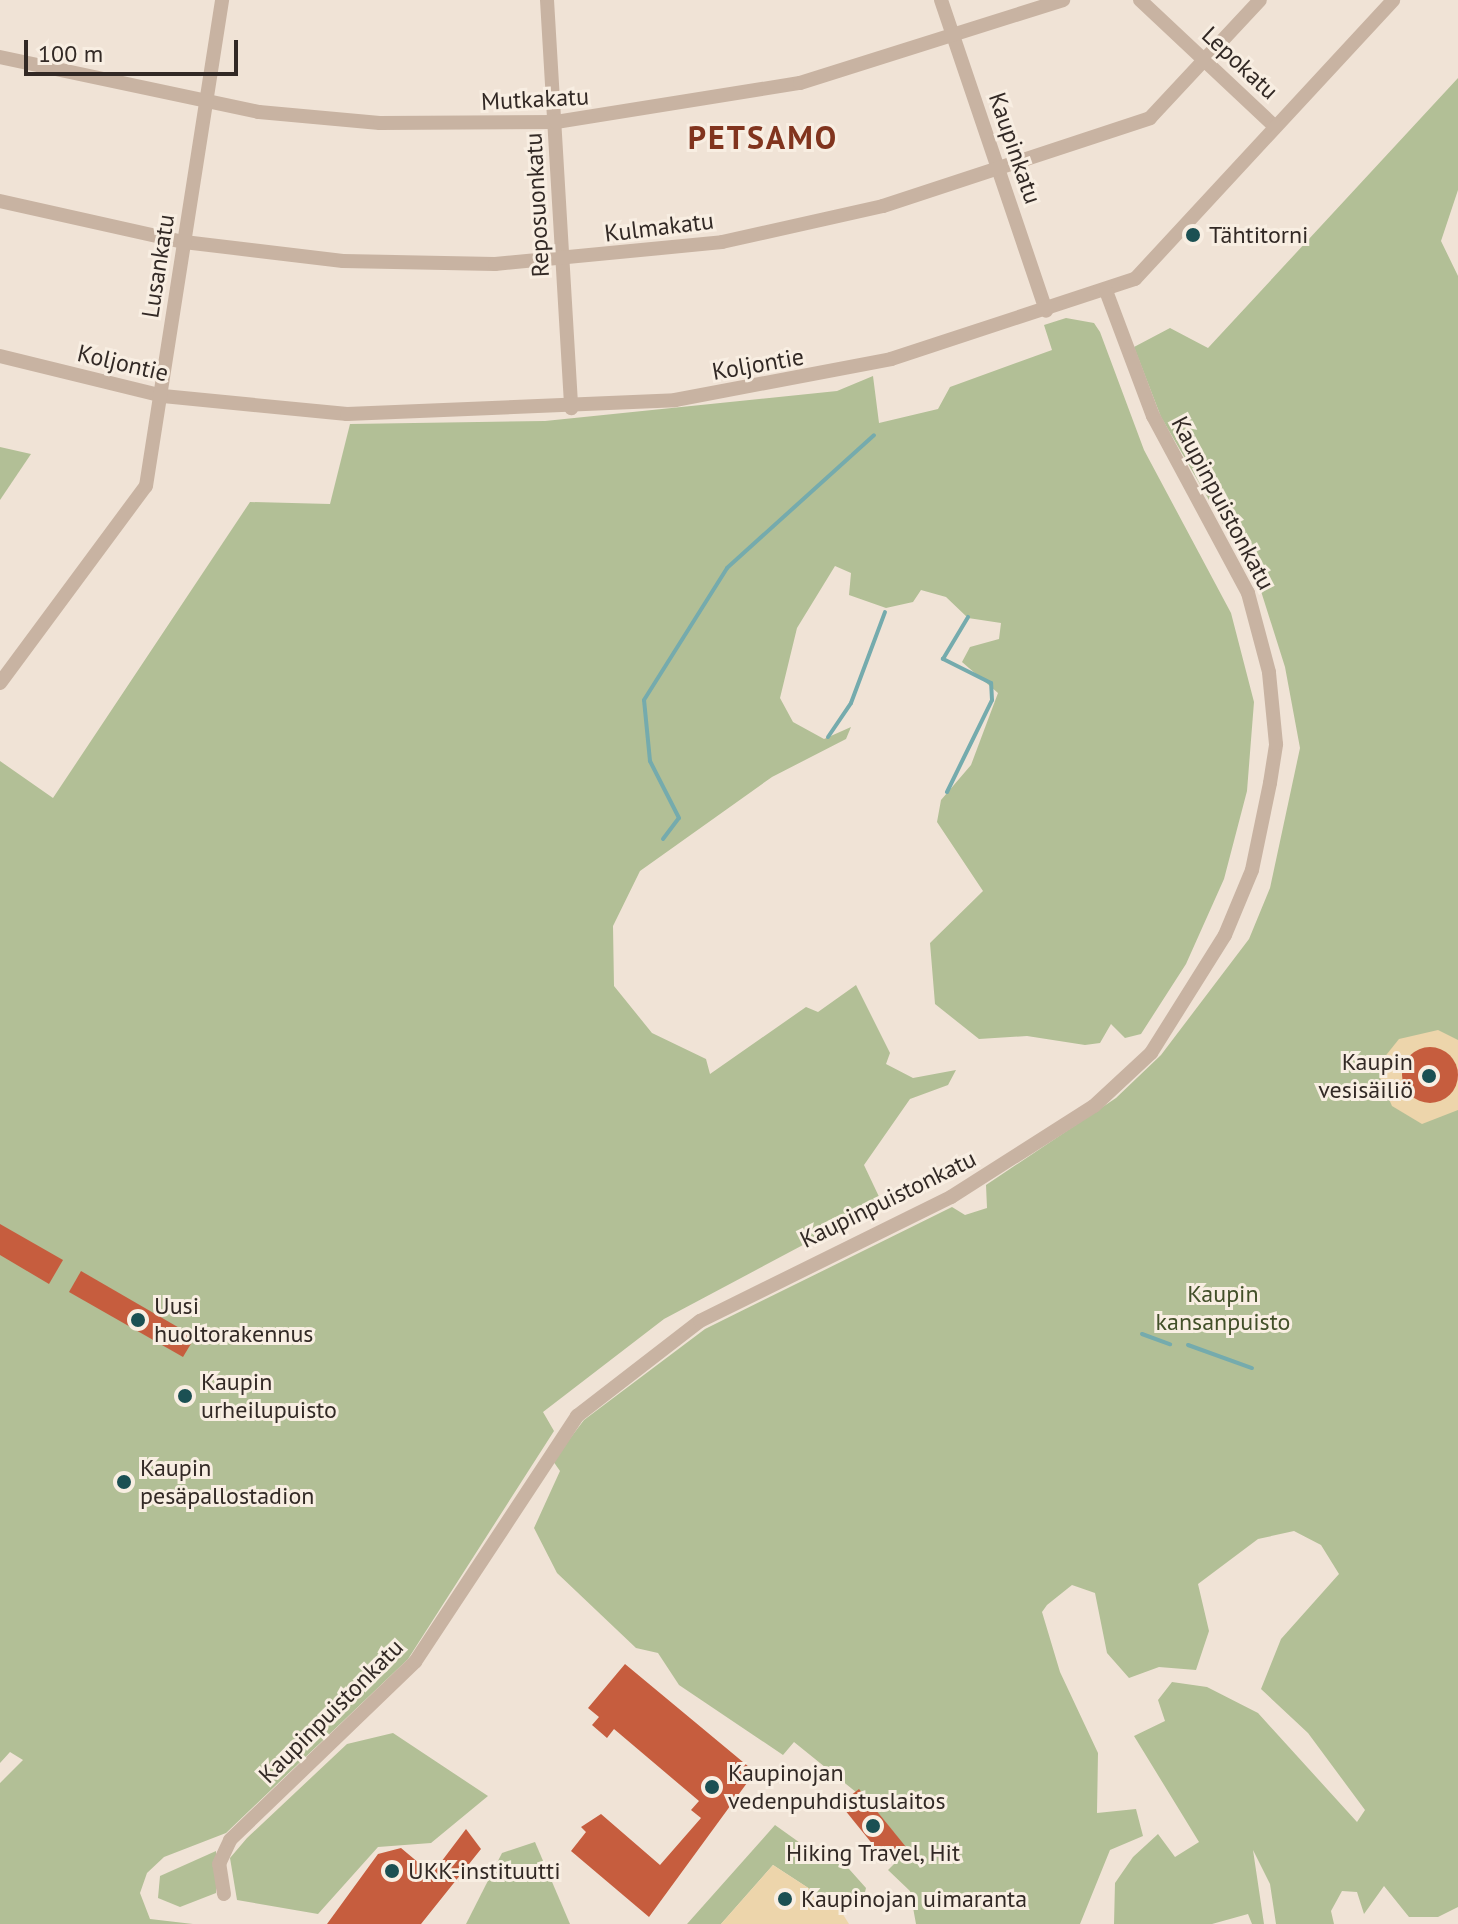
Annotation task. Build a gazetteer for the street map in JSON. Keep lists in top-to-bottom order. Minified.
{"streets":{"street":["Lepokatu","Mutkakatu","Kaupinkatu","Reposuonkatu","Kulmakatu","Lusankatu","Koljontie","Kaupinpuistonkatu"]},"crossings":[["Lepokatu","Kulmakatu"],["Lepokatu","Koljontie"],["Mutkakatu","Kaupinkatu"],["Mutkakatu","Reposuonkatu"],["Mutkakatu","Lusankatu"],["Kaupinkatu","Kulmakatu"],["Kaupinkatu","Koljontie"],["Reposuonkatu","Kulmakatu"],["Reposuonkatu","Koljontie"],["Kulmakatu","Lusankatu"],["Lusankatu","Koljontie"],["Koljontie","Kaupinpuistonkatu"]],"districts":["PETSAMO"],"parks":["Kaupin kansanpuisto"],"places":["Tähtitorni","Kaupin vesisäiliö","Uusi huoltorakennus","Kaupin urheilupuisto","Kaupin pesäpallostadion","Kaupinojan vedenpuhdistuslaitos","Hiking Travel, Hit","UKK-instituutti","Kaupinojan uimaranta"],"scale_bar":"100 m"}
